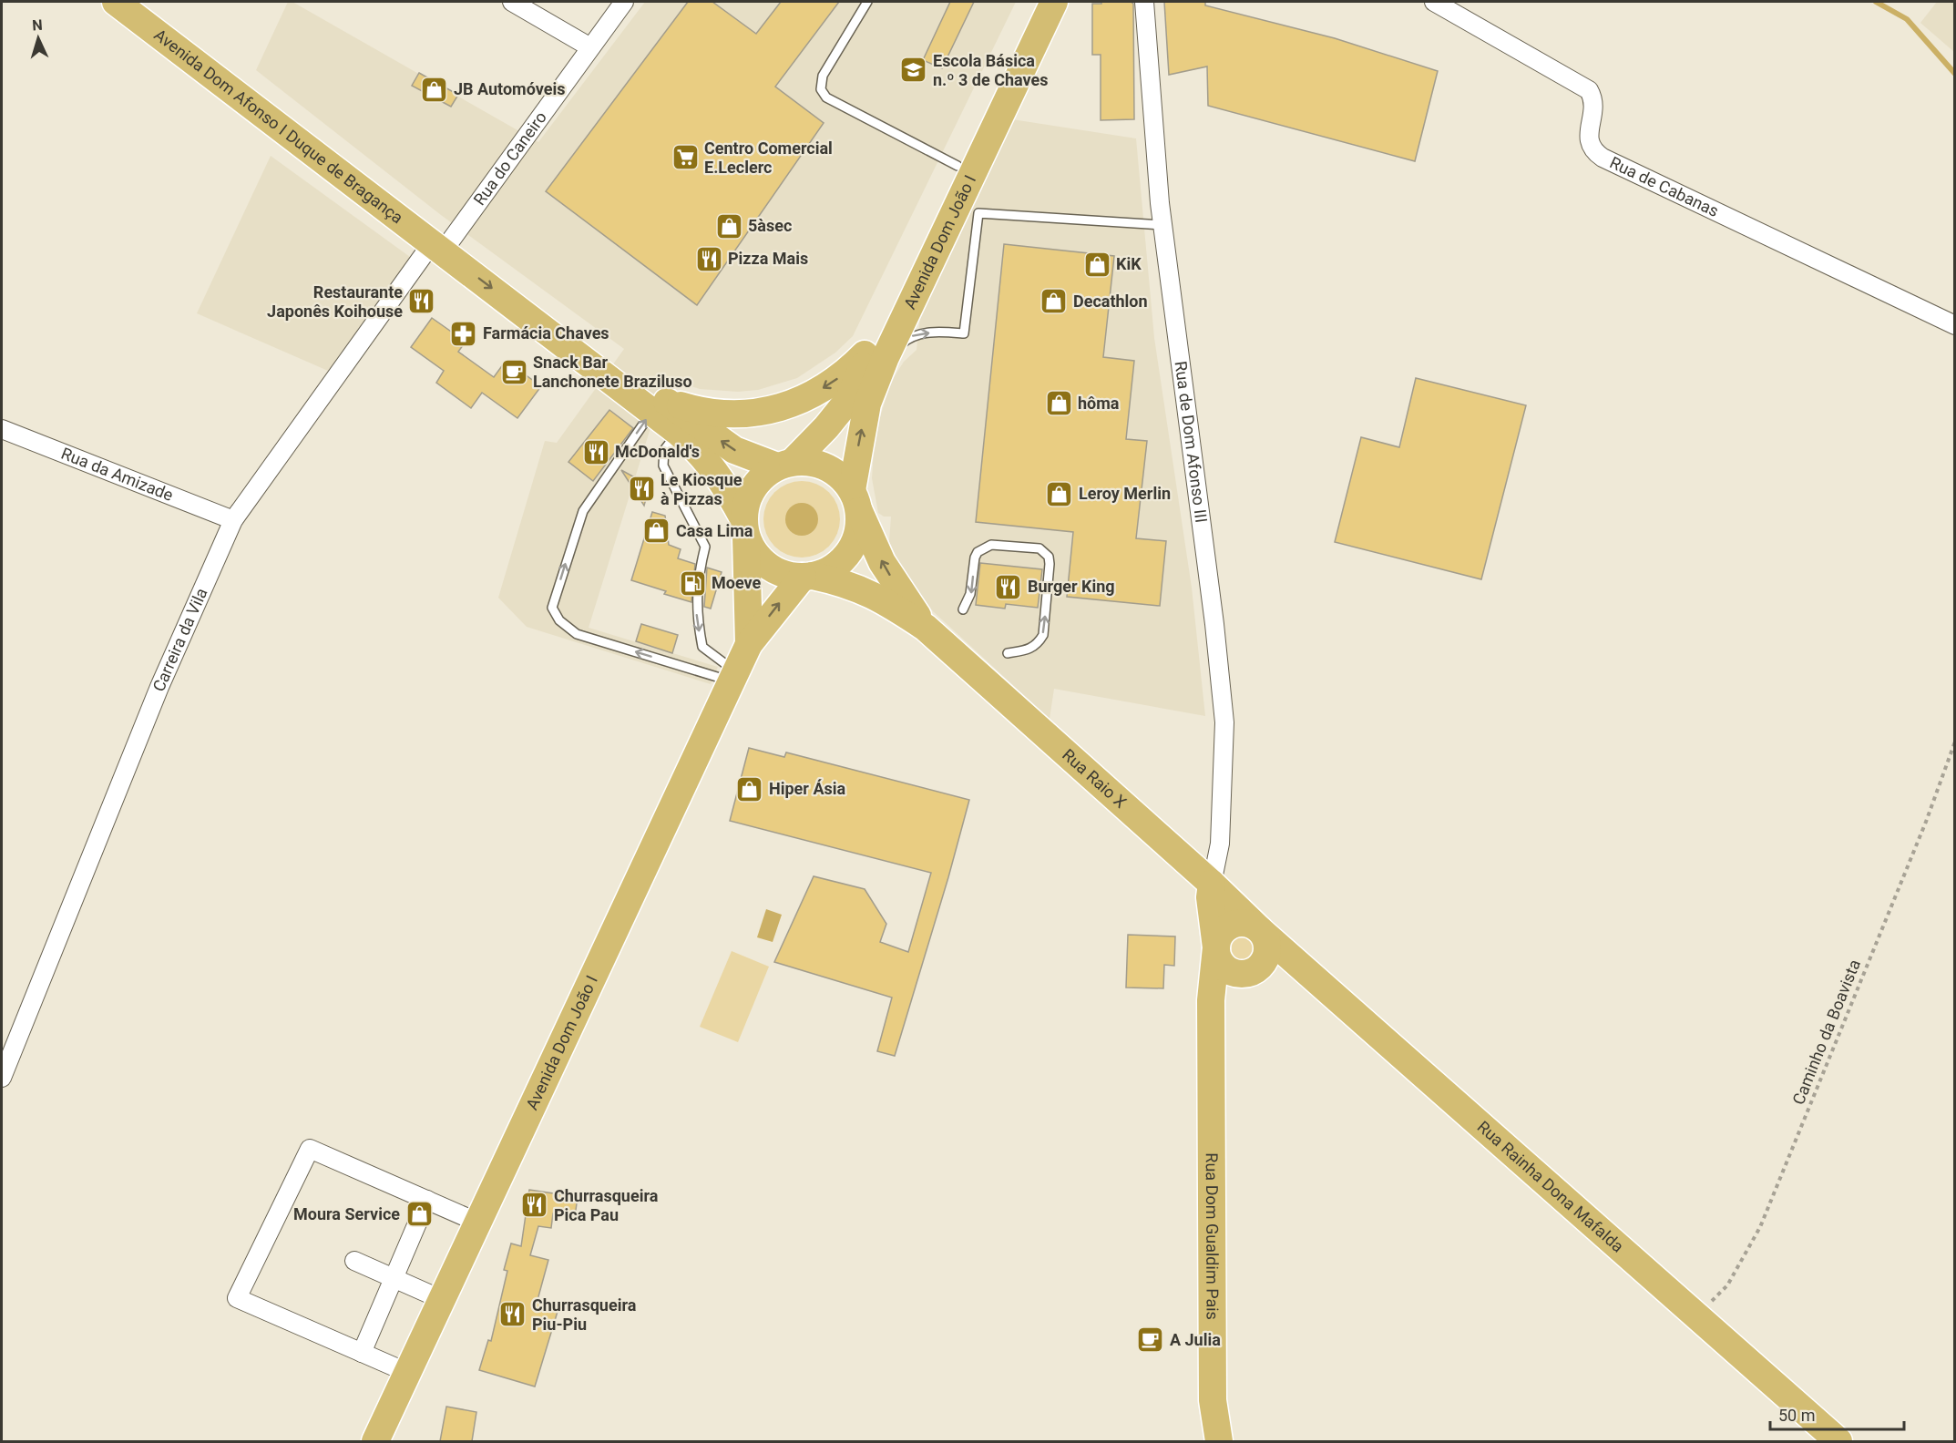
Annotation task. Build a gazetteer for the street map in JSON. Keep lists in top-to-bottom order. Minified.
{"streets":{"main road":["Avenida Dom Afonso I Duque de Bragança","Avenida Dom João I","Rua Raio X","Rua Rainha Dona Mafalda","Rua Dom Gualdim Pais"],"street":["Rua do Caneiro","Rua de Cabanas","Rua de Dom Afonso III","Rua da Amizade","Carreira da Vila"],"path":["Caminho da Boavista"]},"crossings":[["Avenida Dom Afonso I Duque de Bragança","Rua do Caneiro"],["Avenida Dom Afonso I Duque de Bragança","Avenida Dom João I"],["Avenida Dom Afonso I Duque de Bragança","Carreira da Vila"],["Avenida Dom Afonso I Duque de Bragança","Rua Raio X"],["Rua do Caneiro","Carreira da Vila"],["Avenida Dom João I","Rua Raio X"],["Rua de Dom Afonso III","Rua Raio X"],["Rua da Amizade","Carreira da Vila"],["Rua Raio X","Rua Rainha Dona Mafalda"],["Rua Raio X","Rua Dom Gualdim Pais"],["Caminho da Boavista","Rua Rainha Dona Mafalda"],["Rua Rainha Dona Mafalda","Rua Dom Gualdim Pais"]],"places":{"school or university":["Escola Básica n.º 3 de Chaves"],"shop":["JB Automóveis","5àsec","KiK","Decathlon","hôma","Leroy Merlin","Casa Lima","Hiper Ásia","Moura Service"],"supermarket":["Centro Comercial E.Leclerc"],"restaurant":["Pizza Mais","Restaurante Japonês Koihouse","McDonald's","Le Kiosque à Pizzas","Burger King","Churrasqueira Pica Pau","Churrasqueira Piu-Piu"],"pharmacy":["Farmácia Chaves"],"cafe":["Snack Bar Lanchonete Braziluso","A Julia"],"fuel station":["Moeve"]},"scale_bar":"50 m","north":"top"}
